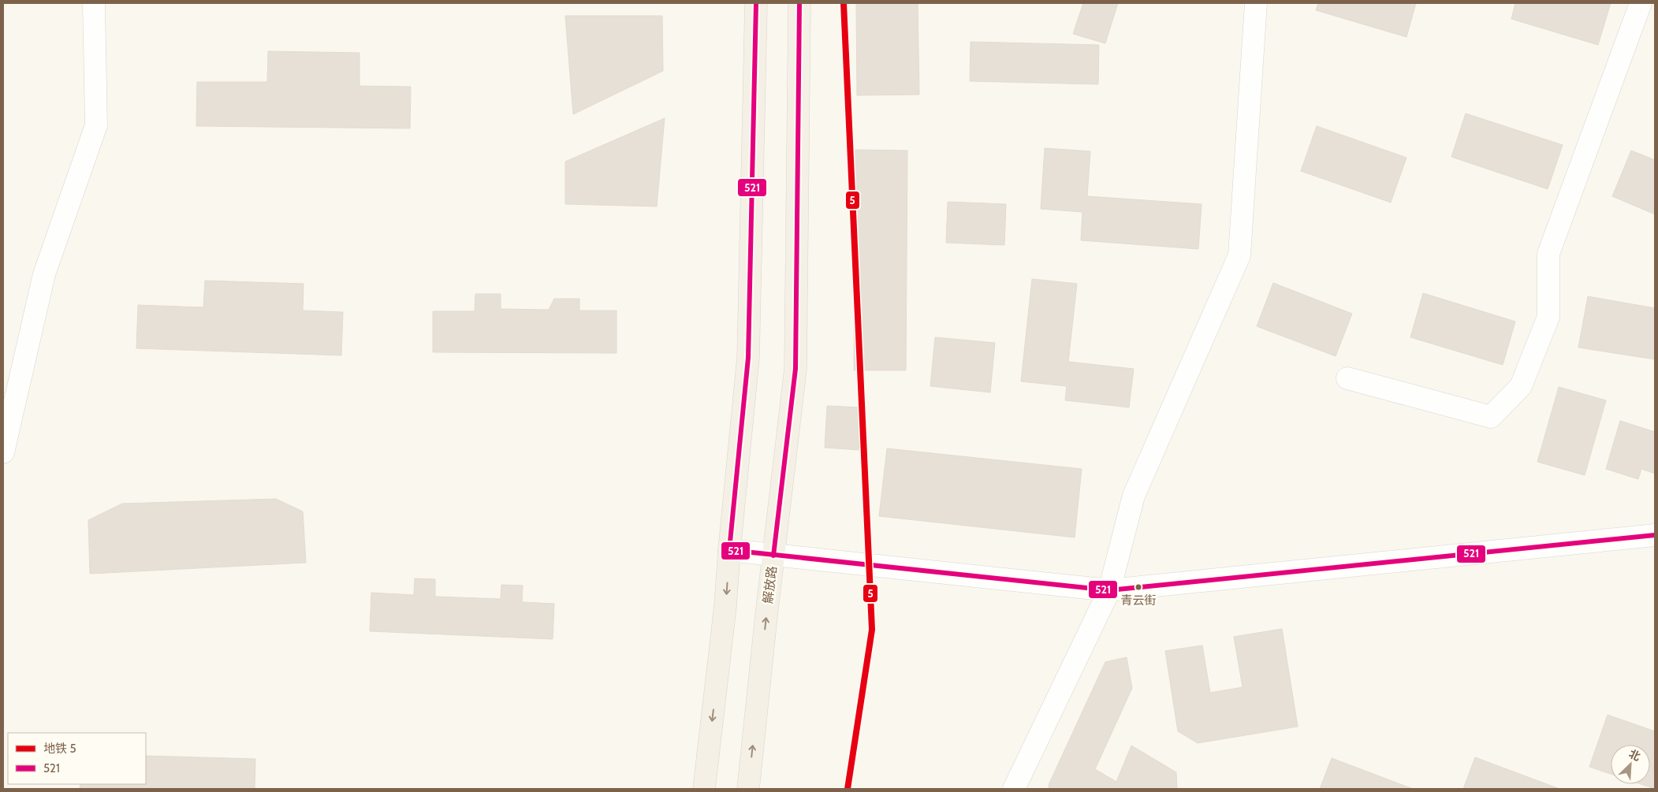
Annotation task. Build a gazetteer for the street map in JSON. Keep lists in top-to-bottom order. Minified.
{"streets":{"main road":["解放路"]},"places":["青云街"],"lines":["metro line 5","transit line 521"],"legend":["地铁 5","521"],"north":"top right"}
